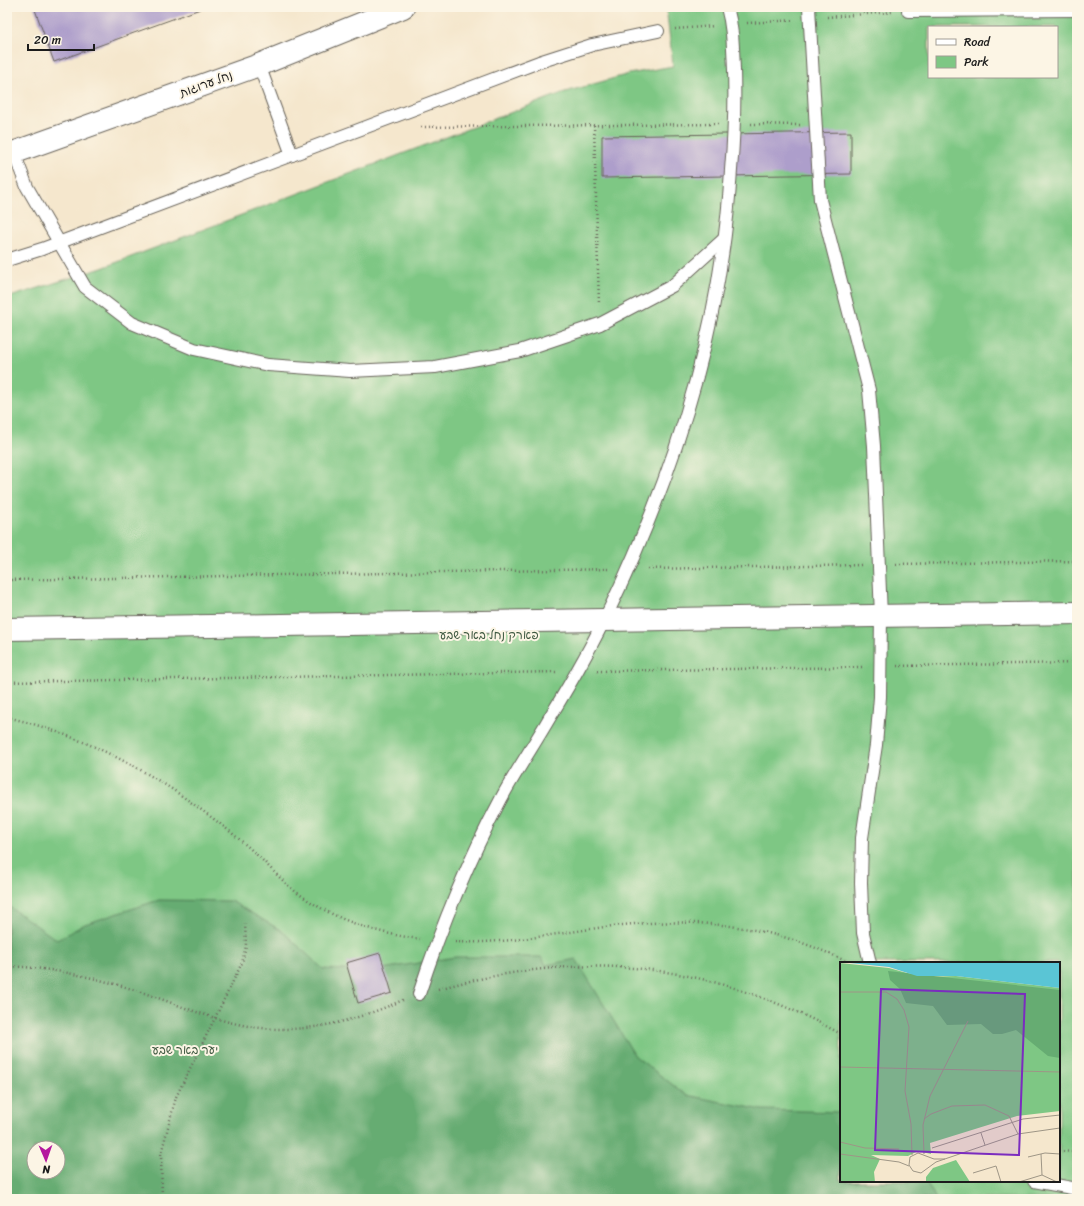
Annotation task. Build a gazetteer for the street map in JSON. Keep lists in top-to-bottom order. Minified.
{"streets":{"street":["נחל ערוגות"]},"parks":["פארק נחל באר שבע","יער באר שבע"],"legend":["Road","Park"],"scale_bar":"20 m","north":"bottom"}
